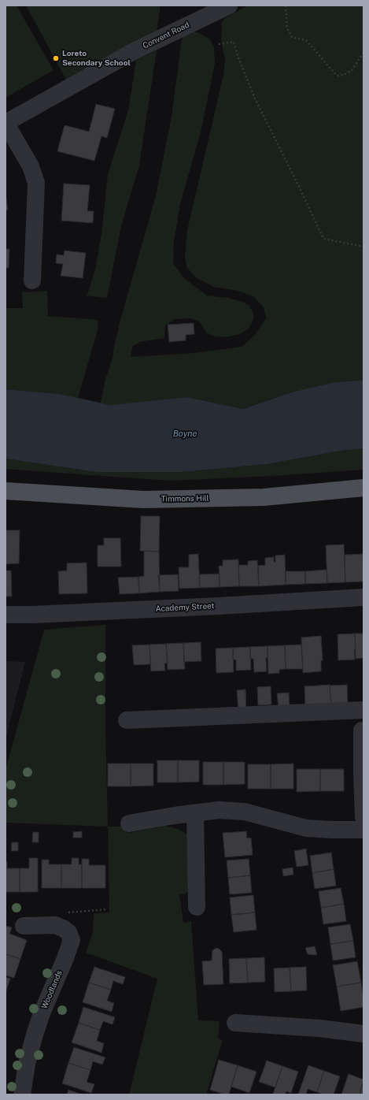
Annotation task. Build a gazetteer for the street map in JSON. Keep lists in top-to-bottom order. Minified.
{"streets":{"main road":["Timmons Hill"],"street":["Convent Road","Academy Street","Woodlands"]},"water":["Boyne"],"places":["Loreto Secondary School"]}
